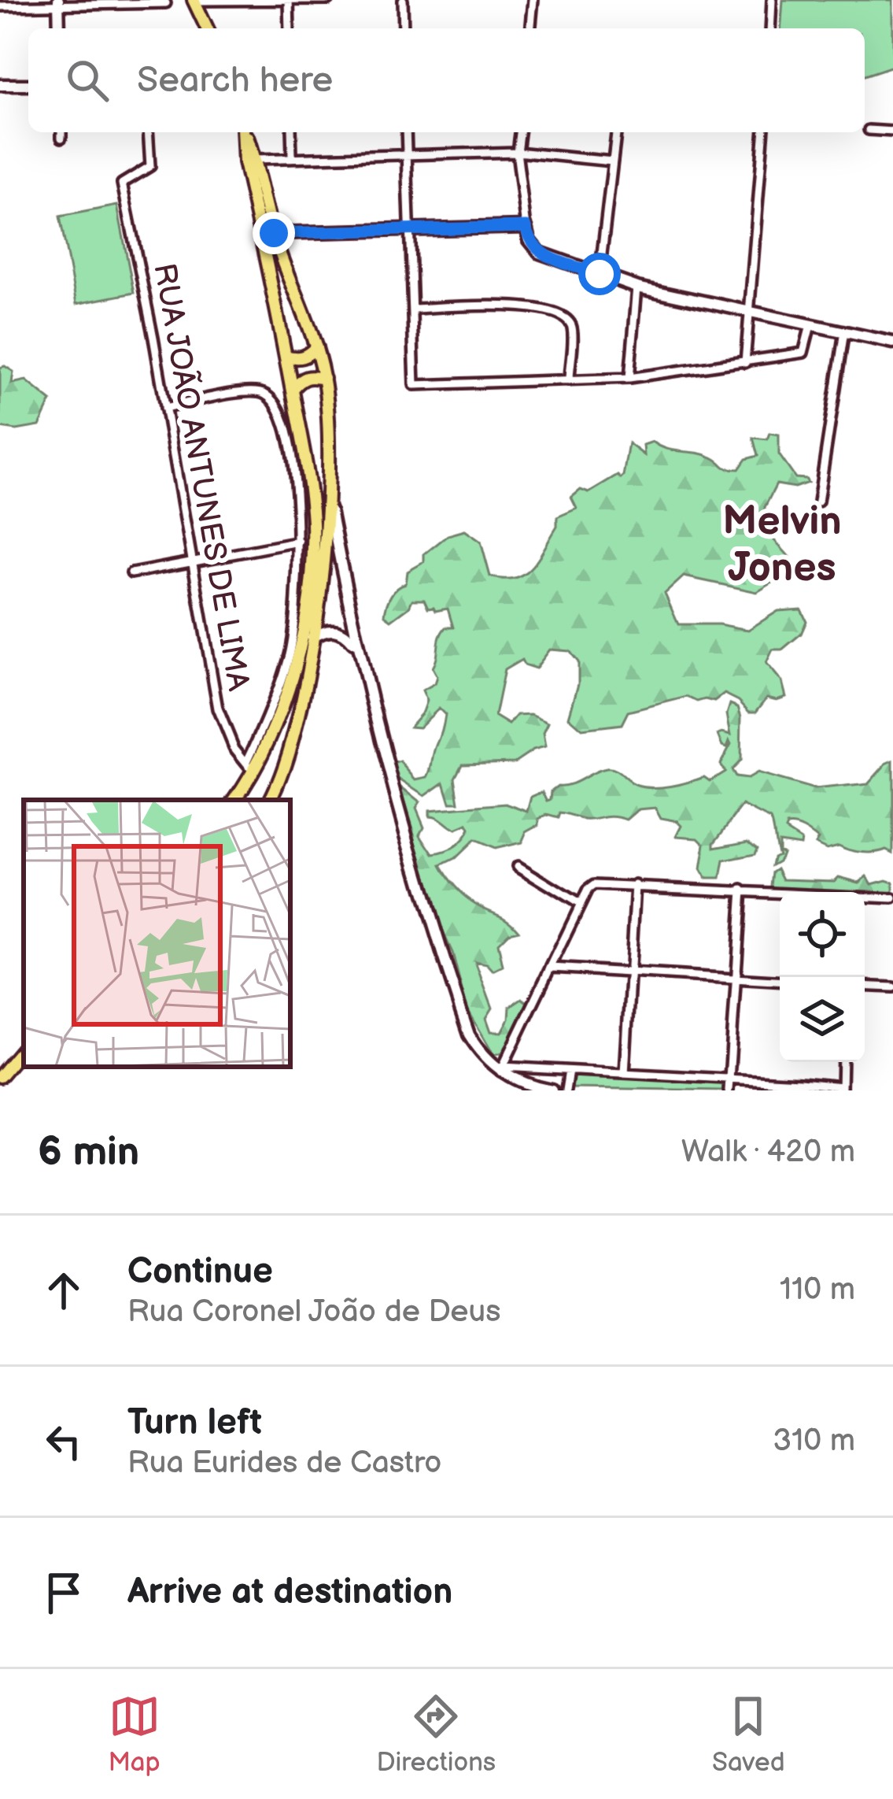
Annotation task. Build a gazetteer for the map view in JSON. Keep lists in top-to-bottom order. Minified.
{"streets":{"street":["RUA JOÃO ANTUNES DE LIMA"]},"districts":["Melvin Jones"],"page":{"search":"Search here","heading":["6 min","Walk · 420 m"],"list":[["Continue","Rua Coronel João de Deus","110 m"],["Turn left","Rua Eurides de Castro","310 m"],"Arrive at destination"],"nav":["Map","Directions","Saved"]}}
